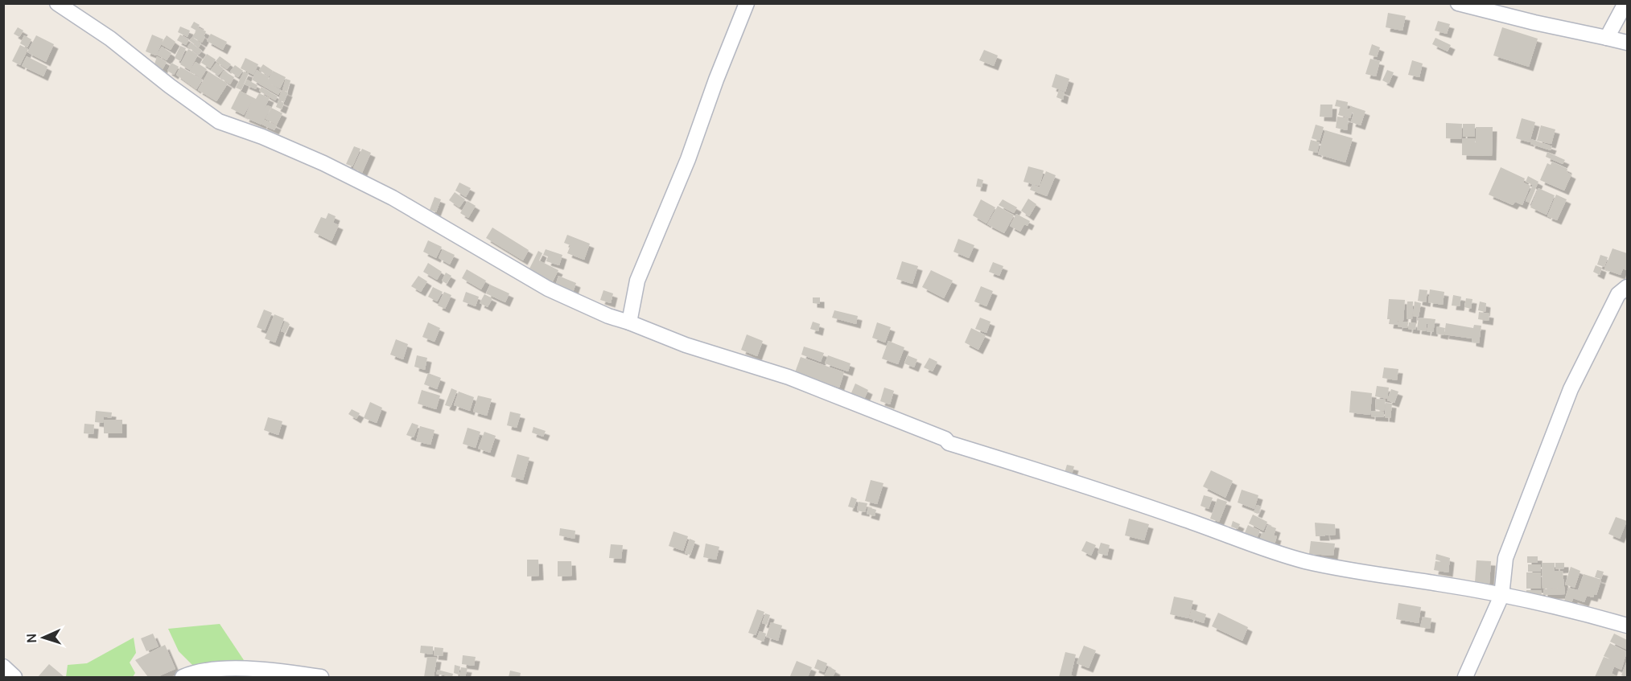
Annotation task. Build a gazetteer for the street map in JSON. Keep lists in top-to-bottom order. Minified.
{"north":"left"}
